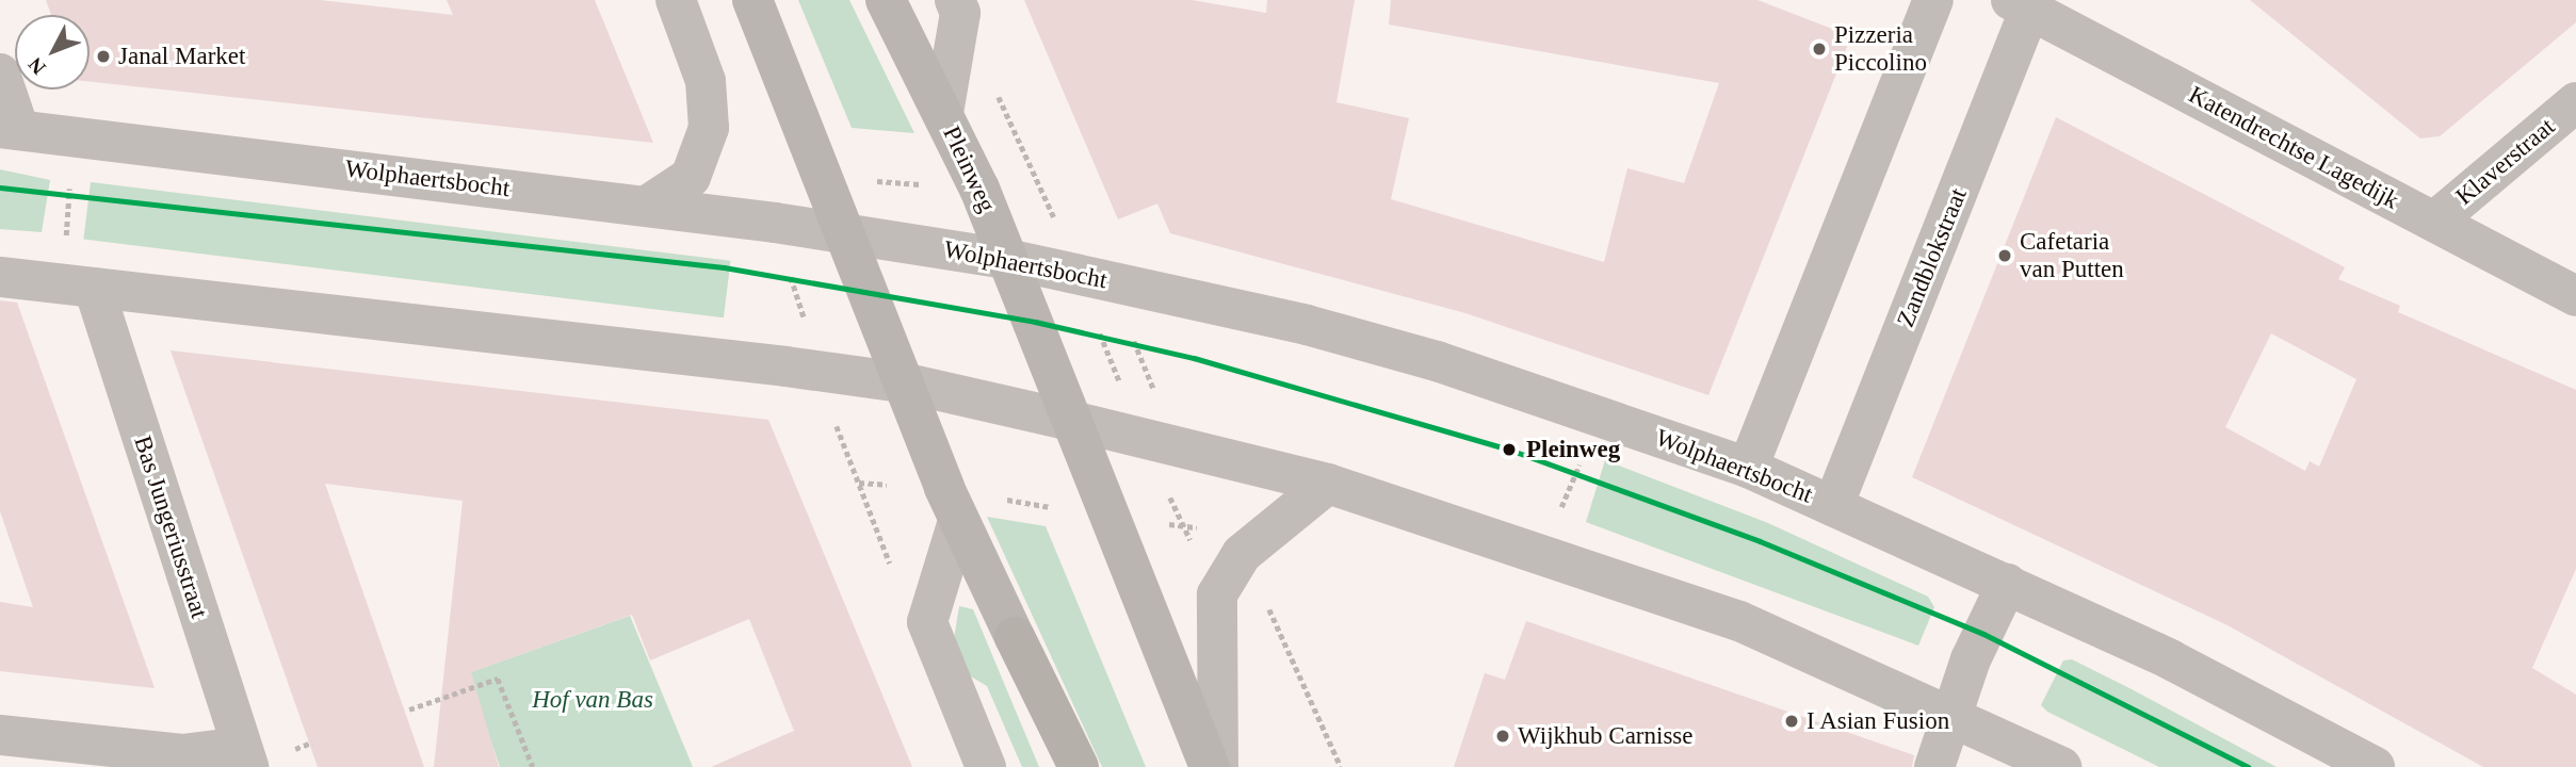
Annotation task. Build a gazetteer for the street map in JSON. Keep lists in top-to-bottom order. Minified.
{"streets":{"main road":["Pleinweg"],"street":["Katendrechtse Lagedijk","Klaverstraat","Wolphaertsbocht","Zandblokstraat","Bas Jungeriusstraat"]},"crossings":[["Katendrechtse Lagedijk","Klaverstraat"],["Katendrechtse Lagedijk","Zandblokstraat"],["Pleinweg","Wolphaertsbocht"],["Wolphaertsbocht","Zandblokstraat"]],"parks":["Hof van Bas"],"places":["Pizzeria Piccolino","Janal Market","Cafetaria van Putten","Pleinweg","I Asian Fusion","Wijkhub Carnisse"],"north":"bottom left"}
